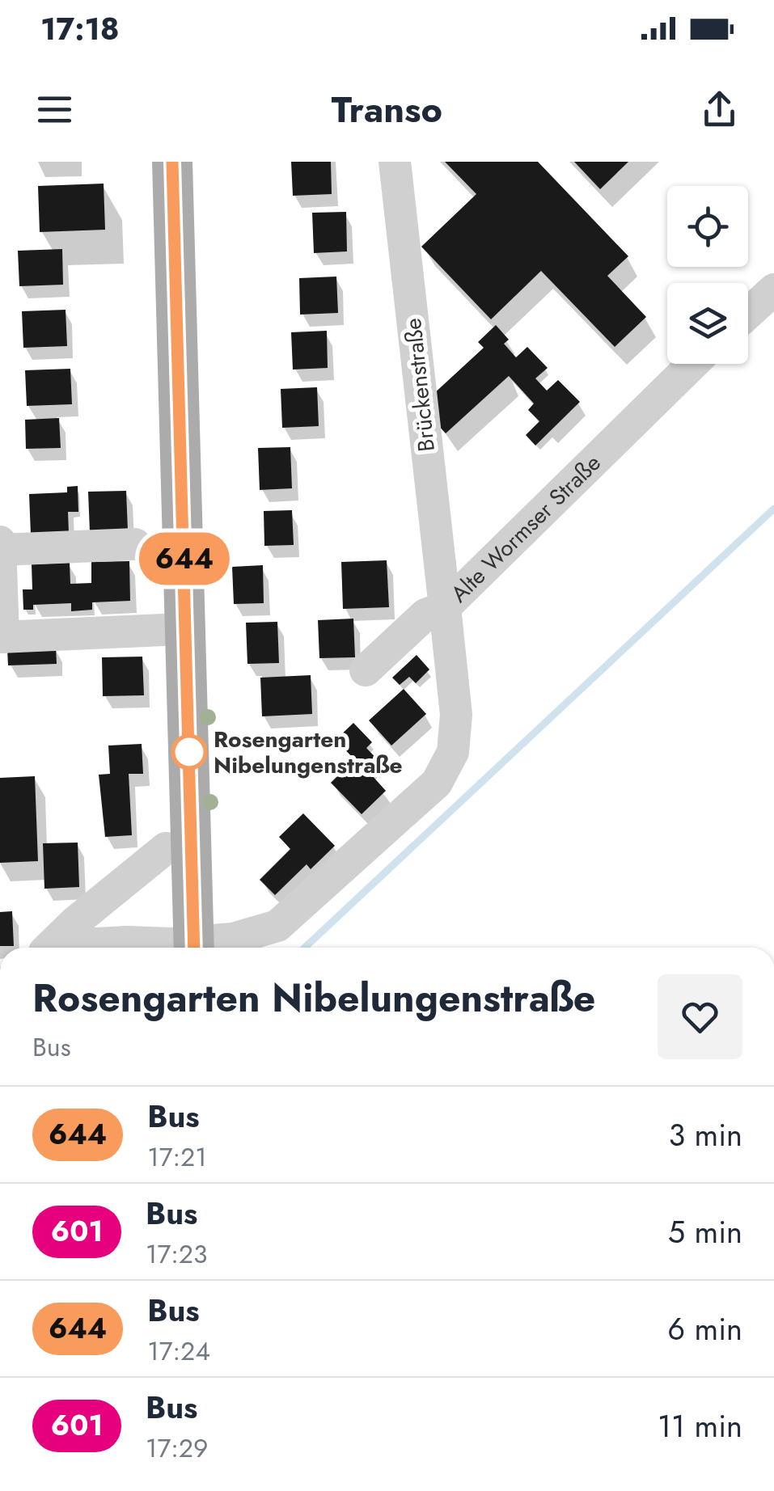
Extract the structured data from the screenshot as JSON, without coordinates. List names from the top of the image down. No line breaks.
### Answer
{"streets":{"street":["Brückenstraße","Alte Wormser Straße"]},"crossings":[["Brückenstraße","Alte Wormser Straße"]],"places":["Rosengarten Nibelungenstraße"],"lines":["bus line 644"],"page":{"status":"17:18","header":"Transo","on_map":"644","heading":["Rosengarten Nibelungenstraße","Bus"],"list":[{"mark":"644","name":"Bus","note":"17:21","value":"3 min"},{"mark":"601","name":"Bus","note":"17:23","value":"5 min"},{"mark":"644","name":"Bus","note":"17:24","value":"6 min"},{"mark":"601","name":"Bus","note":"17:29","value":"11 min"}]}}
